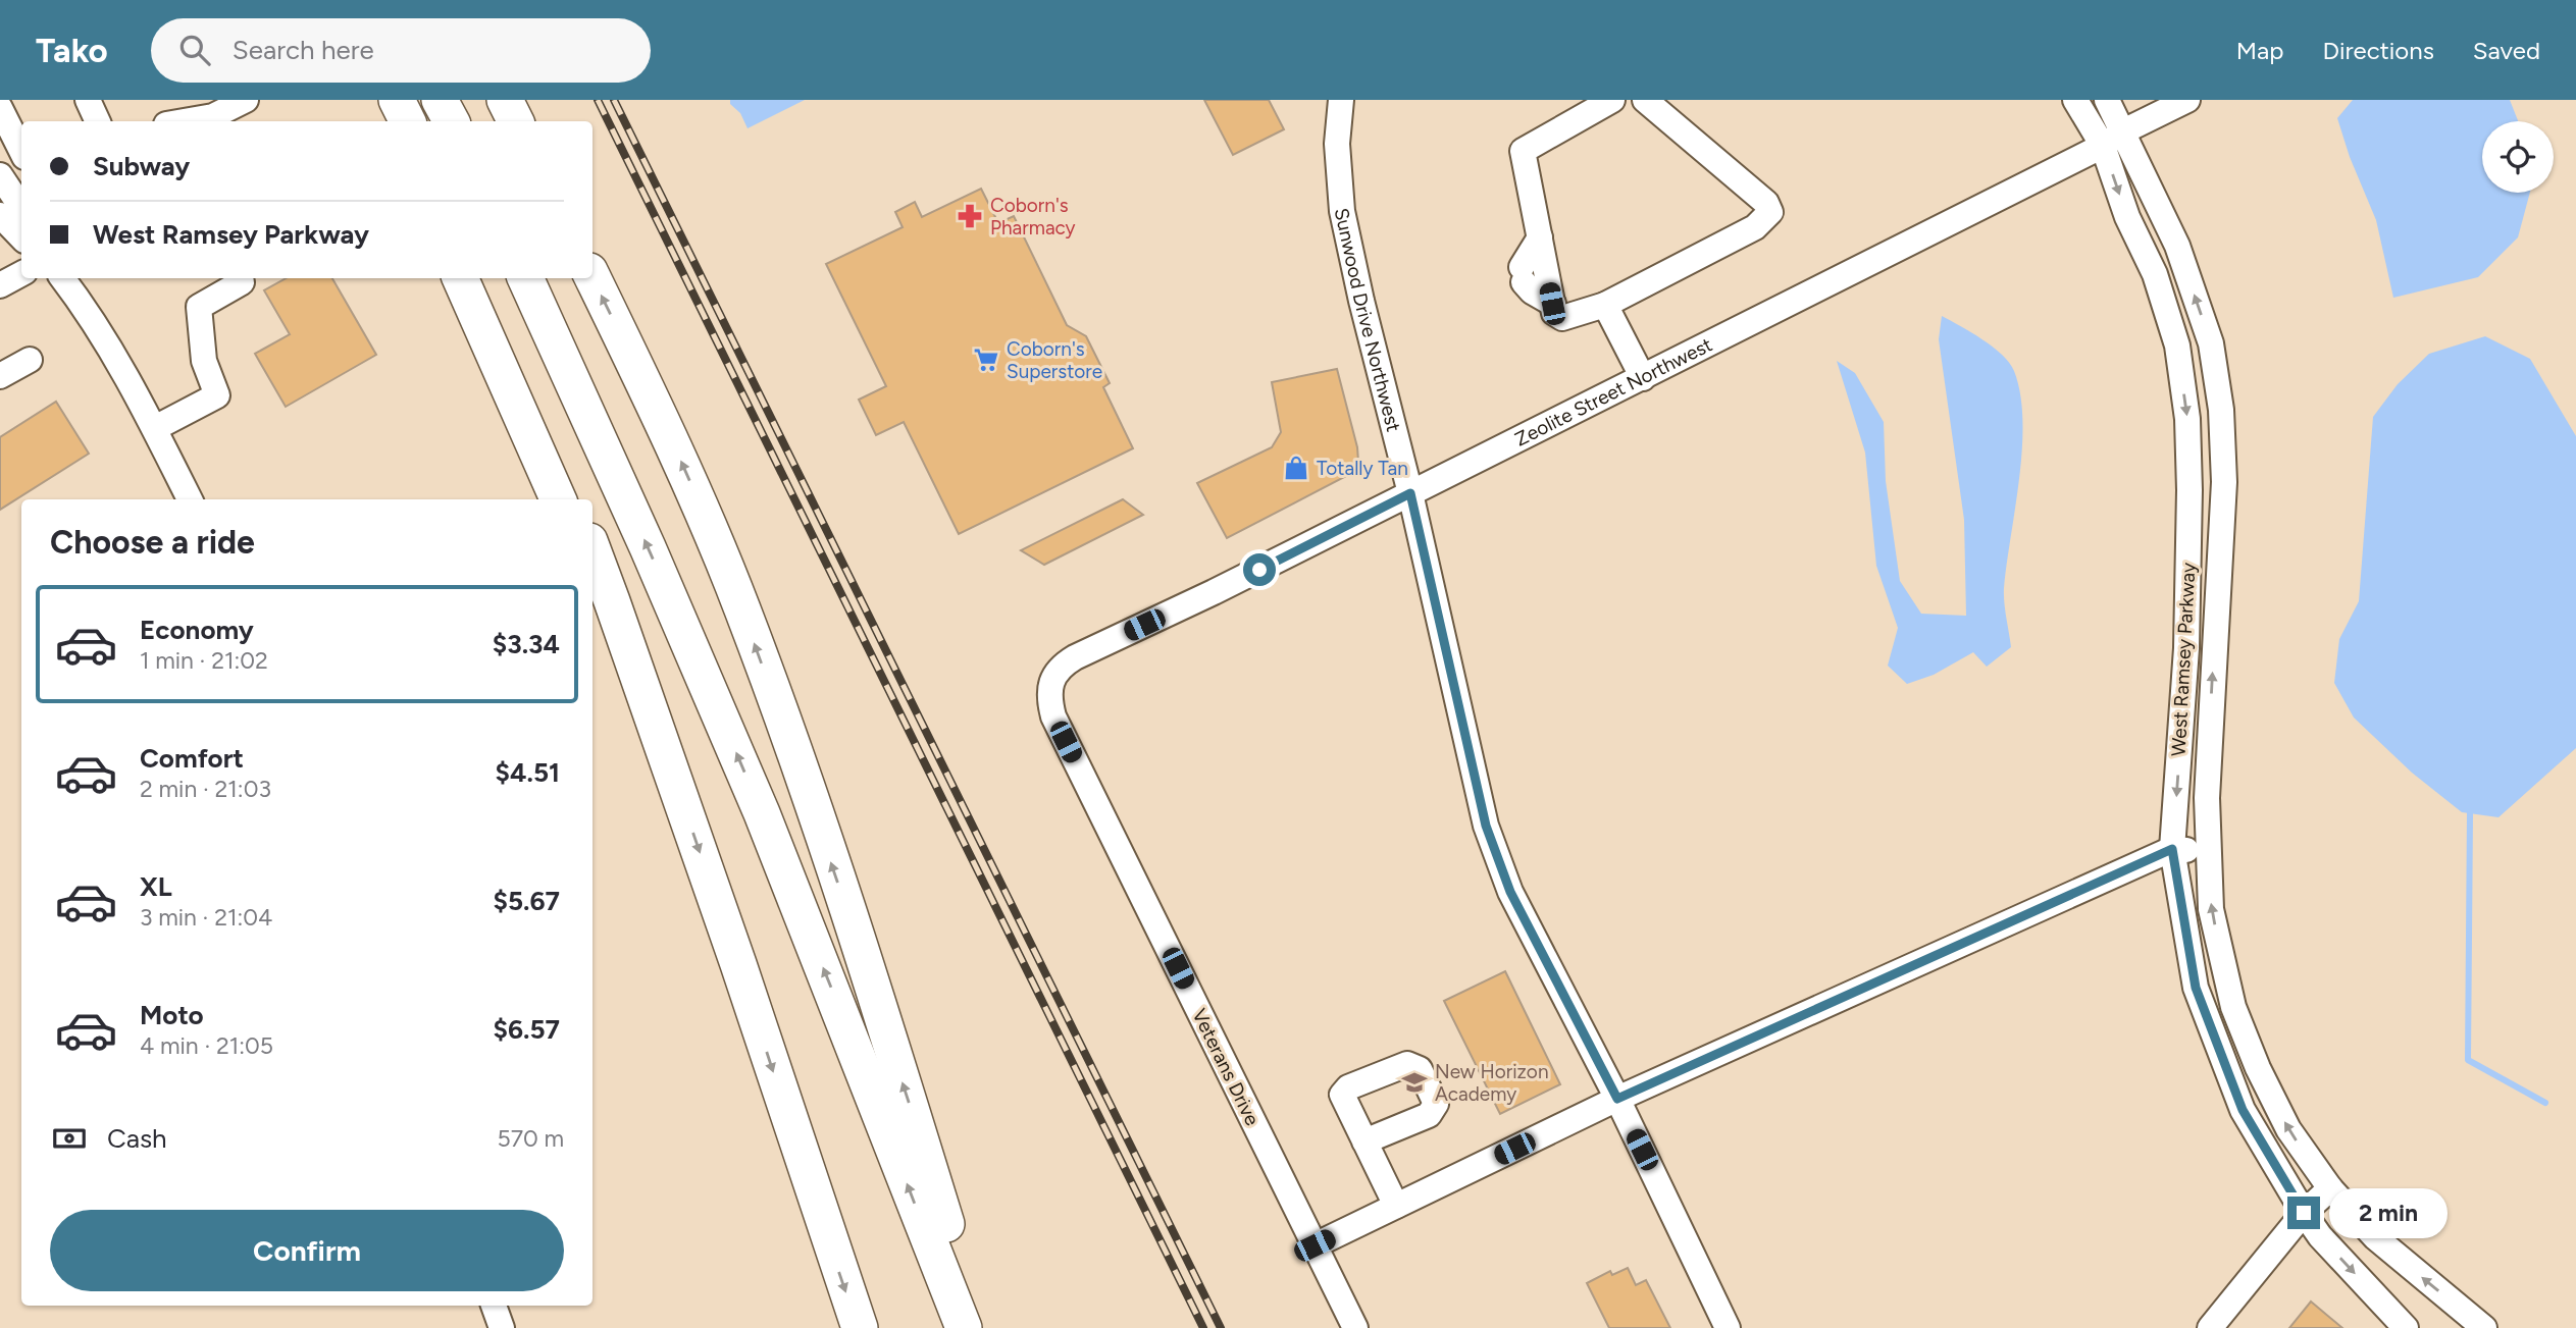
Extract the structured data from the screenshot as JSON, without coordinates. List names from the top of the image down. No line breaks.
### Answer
{"streets":{"street":["Sunwood Drive Northwest","Zeolite Street Northwest","West Ramsey Parkway","Veterans Drive"]},"crossings":[["Sunwood Drive Northwest","Zeolite Street Northwest"],["Zeolite Street Northwest","West Ramsey Parkway"],["Zeolite Street Northwest","Veterans Drive"]],"places":{"pharmacy":["Coborn's Pharmacy"],"supermarket":["Coborn's Superstore"],"shop":["Totally Tan"],"school or university":["New Horizon Academy"]},"page":{"header":"Tako","search":"Search here","nav":["Map","Directions","Saved"],"banner":["Subway","West Ramsey Parkway"],"heading":"Choose a ride","list":[{"name":"Economy","note":"1 min · 21:02","value":"$3.34"},{"name":"Comfort","note":"2 min · 21:03","value":"$4.51"},{"name":"XL","note":"3 min · 21:04","value":"$5.67"},{"name":"Moto","note":"4 min · 21:05","value":"$6.57"}],"pay":["Cash","570 m"],"bubble":"2 min","buttons":"Confirm"}}
